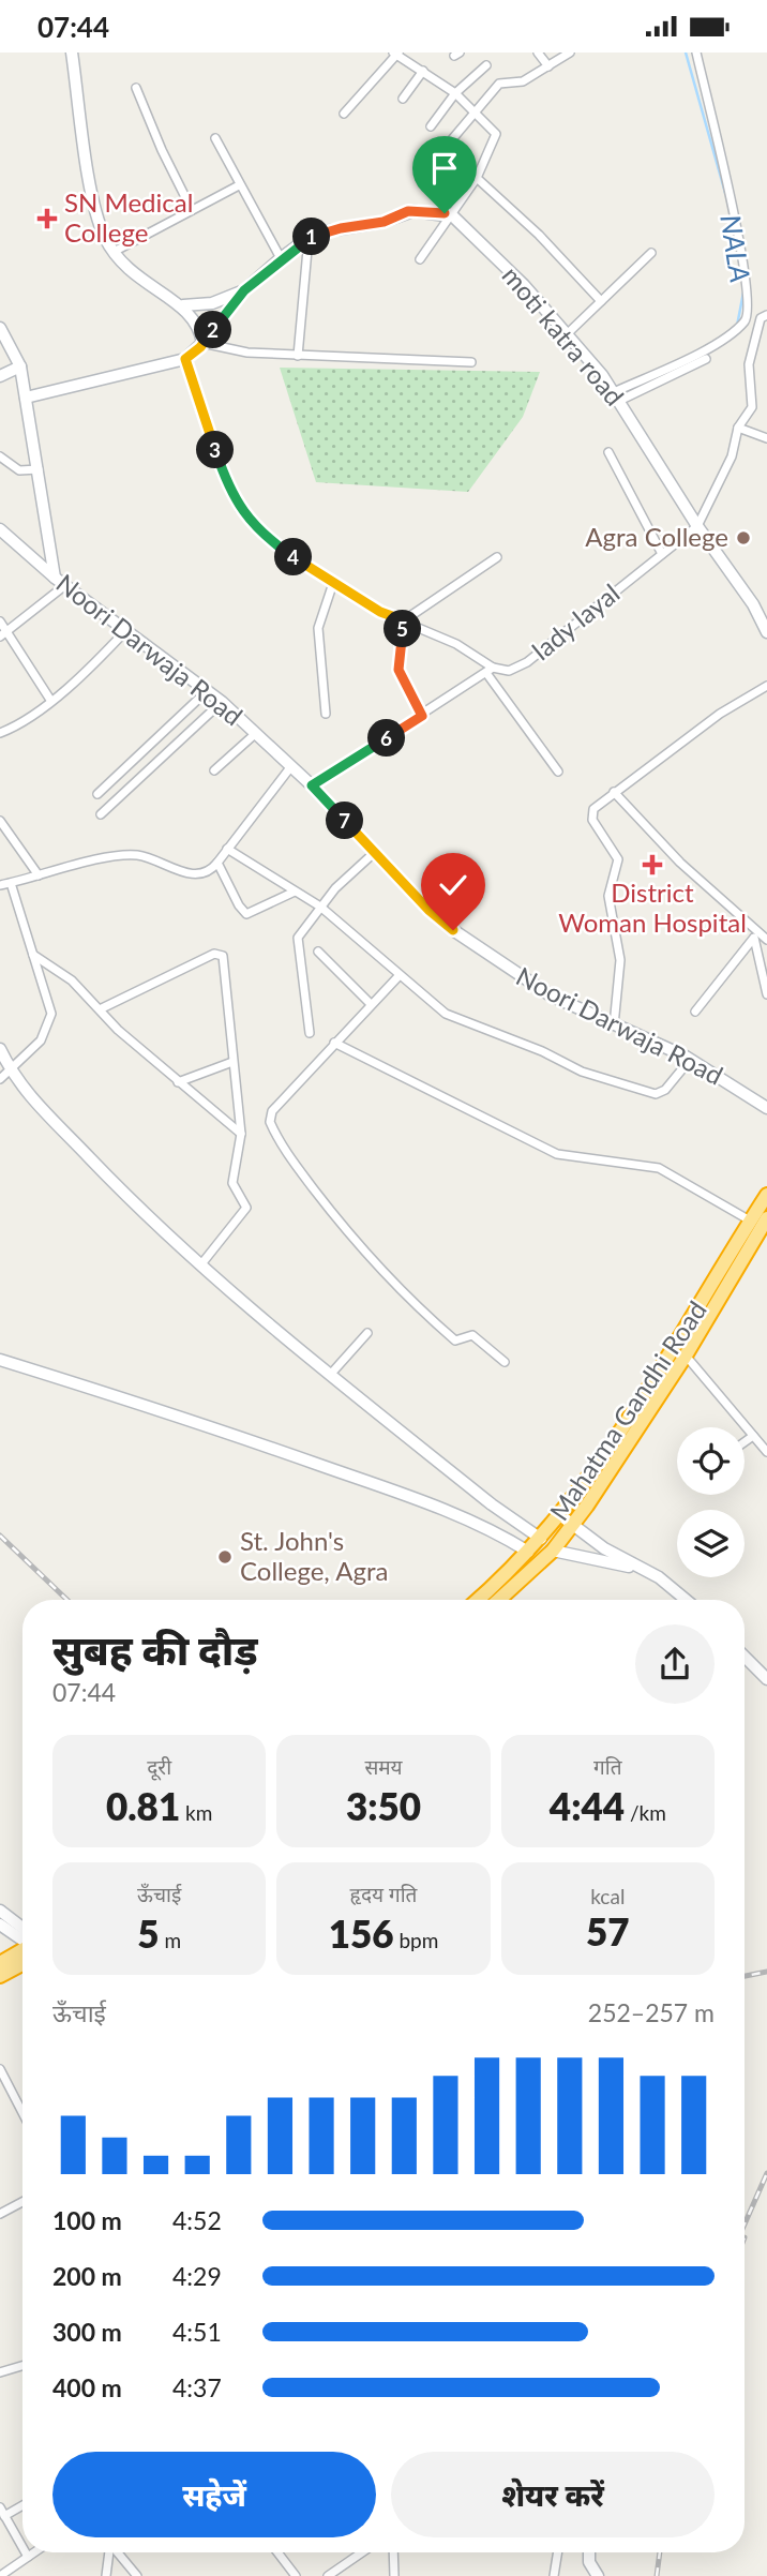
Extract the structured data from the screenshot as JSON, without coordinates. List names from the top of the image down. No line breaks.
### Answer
{"streets":{"highway":["Mahatma Gandhi Road"],"street":["moti katra road","lady layal","Noori Darwaja Road"]},"crossings":[["moti katra road","lady layal"]],"water":["NALA"],"places":{"health":["SN Medical College","District Woman Hospital"],"other":["Agra College","St. John's College, Agra"]},"page":{"status":"07:44","pins":["1","2","3","4","5","6","7"],"heading":["सुबह की दौड़","07:44"],"stats":[["दूरी","0.81 km"],["समय","3:50"],["गति","4:44 /km"],["ऊँचाई","5 m"],["हृदय गति","156 bpm"],["kcal","57"]],"chart":["ऊँचाई","252–257 m"],"list":[{"name":"100 m","note":"4:52"},{"name":"200 m","note":"4:29"},{"name":"300 m","note":"4:51"},{"name":"400 m","note":"4:37"}],"buttons":["सहेजें","शेयर करें"]}}
